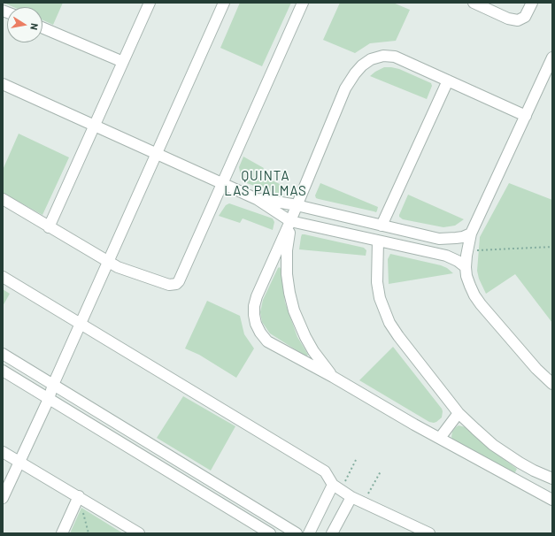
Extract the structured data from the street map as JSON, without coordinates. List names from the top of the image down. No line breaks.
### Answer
{"districts":["QUINTA LAS PALMAS"],"north":"right"}
